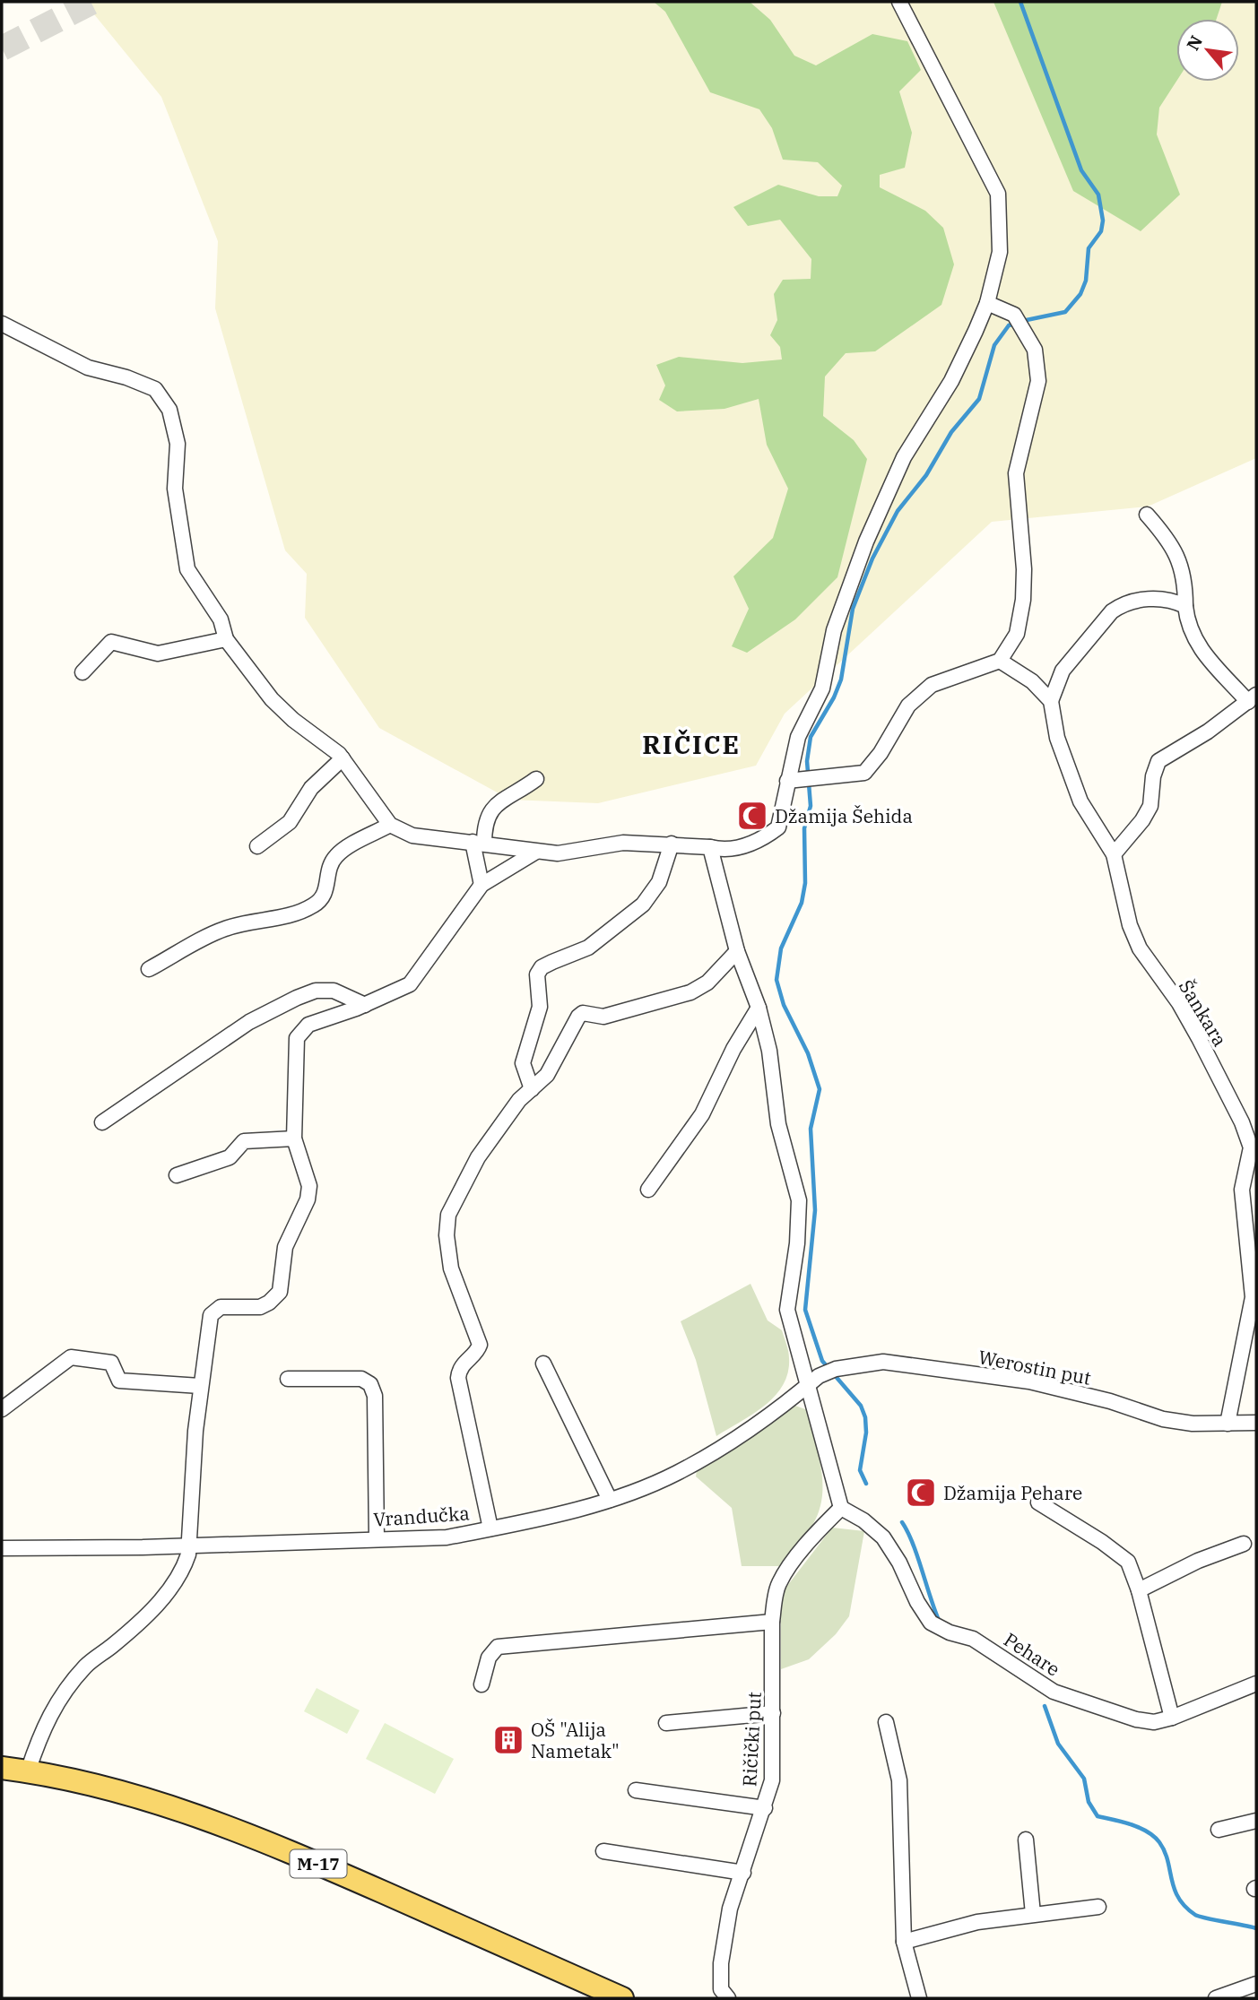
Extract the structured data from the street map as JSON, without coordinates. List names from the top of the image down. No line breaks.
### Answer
{"streets":{"main road":["M-17"],"street":["Šankara","Werostin put","Vrandučka","Pehare","Ričički put"]},"crossings":[["Šankara","Werostin put"],["Werostin put","Vrandučka"],["Pehare","Ričički put"]],"districts":["RIČICE"],"places":{"mosque":["Džamija Šehida","Džamija Pehare"],"building":["OŠ \"Alija Nametak\""]},"north":"top left"}
